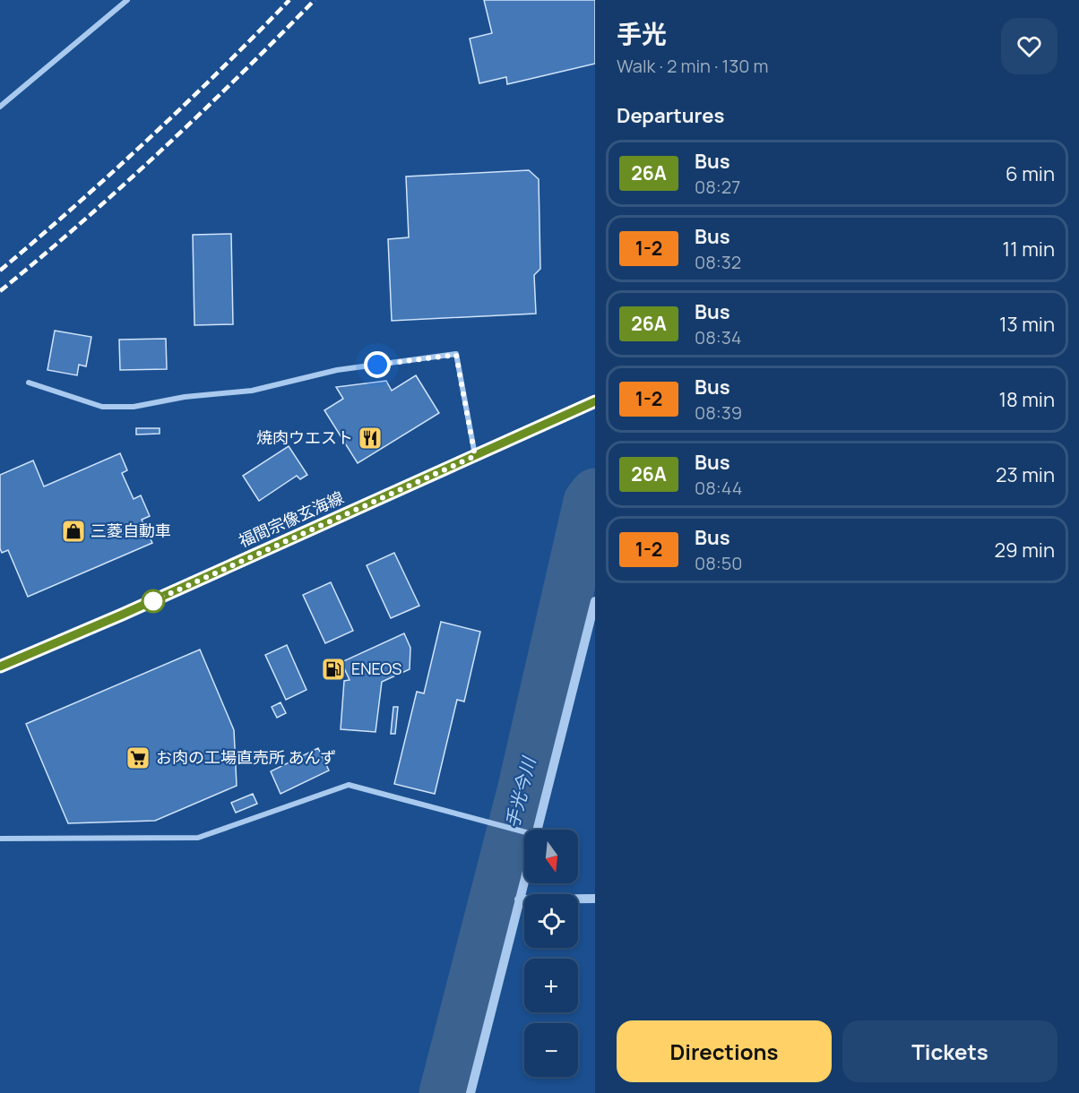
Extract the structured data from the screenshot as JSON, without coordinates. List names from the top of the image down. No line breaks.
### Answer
{"streets":{"main road":["福間宗像玄海線"]},"water":["手光今川"],"places":{"restaurant":["焼肉ウエスト"],"shop":["三菱自動車"],"fuel station":["ENEOS"],"supermarket":["お肉の工場直売所 あんず"]},"lines":["bus line 26A"],"north":"bottom","page":{"heading":[["手光","Walk · 2 min · 130 m"],"Departures"],"list":[{"mark":"26A","name":"Bus","note":"08:27","value":"6 min"},{"mark":"1-2","name":"Bus","note":"08:32","value":"11 min"},{"mark":"26A","name":"Bus","note":"08:34","value":"13 min"},{"mark":"1-2","name":"Bus","note":"08:39","value":"18 min"},{"mark":"26A","name":"Bus","note":"08:44","value":"23 min"},{"mark":"1-2","name":"Bus","note":"08:50","value":"29 min"}],"map_buttons":["+","−"],"buttons":["Directions","Tickets"]}}
